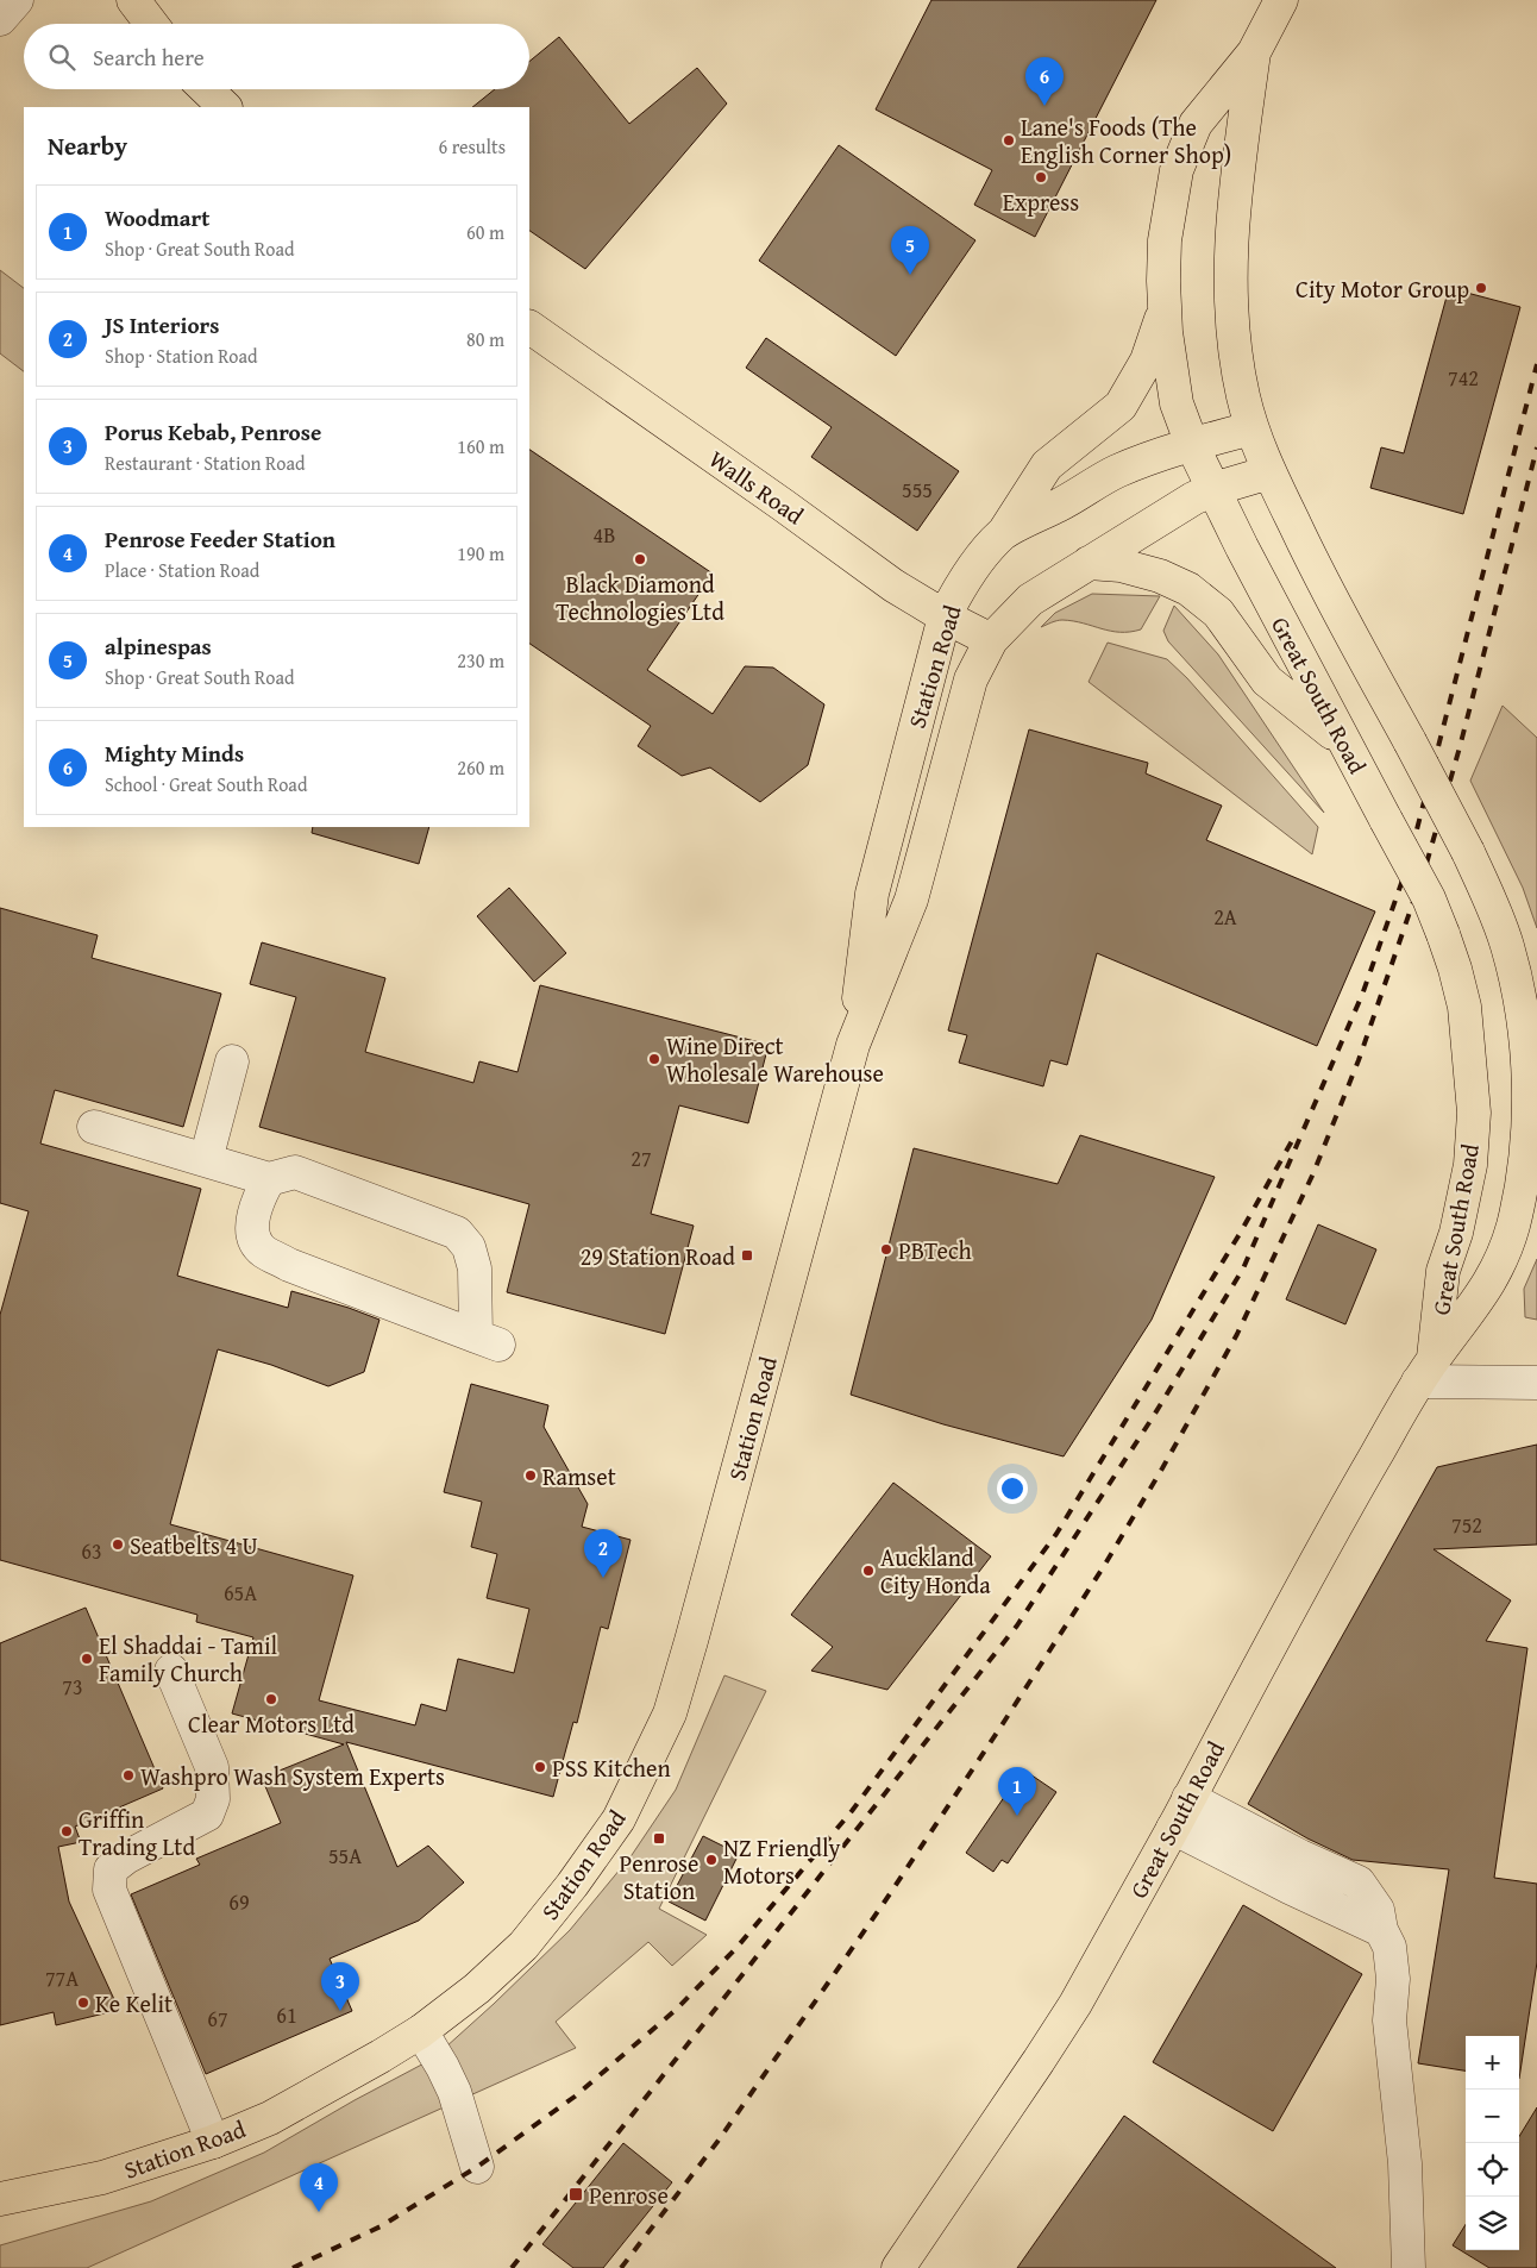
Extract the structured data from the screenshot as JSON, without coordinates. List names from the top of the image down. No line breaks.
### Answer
{"streets":{"main road":["Walls Road","Station Road","Great South Road"]},"crossings":[["Walls Road","Station Road"],["Station Road","Great South Road"]],"places":{"other":["Lane's Foods (The English Corner Shop)","Express","City Motor Group","Black Diamond Technologies Ltd","Wine Direct Wholesale Warehouse","PBTech","Ramset","Seatbelts 4 U","Auckland City Honda","El Shaddai - Tamil Family Church","Clear Motors Ltd","PSS Kitchen","Washpro Wash System Experts","Griffin Trading Ltd","NZ Friendly Motors","Ke Kelit"],"transit":["29 Station Road","Penrose Station","Penrose"]},"house_numbers":["742","555","4B","2A","27","752","63","65A","73","55A","69","77A","61","67"],"page":{"search":"Search here","pins":["6","5","2","1","3","4"],"heading":["Nearby","6 results"],"list":[{"mark":"1","name":"Woodmart","note":"Shop · Great South Road","value":"60 m"},{"mark":"2","name":"JS Interiors","note":"Shop · Station Road","value":"80 m"},{"mark":"3","name":"Porus Kebab, Penrose","note":"Restaurant · Station Road","value":"160 m"},{"mark":"4","name":"Penrose Feeder Station","note":"Place · Station Road","value":"190 m"},{"mark":"5","name":"alpinespas","note":"Shop · Great South Road","value":"230 m"},{"mark":"6","name":"Mighty Minds","note":"School · Great South Road","value":"260 m"}],"map_buttons":["+","−"]}}
